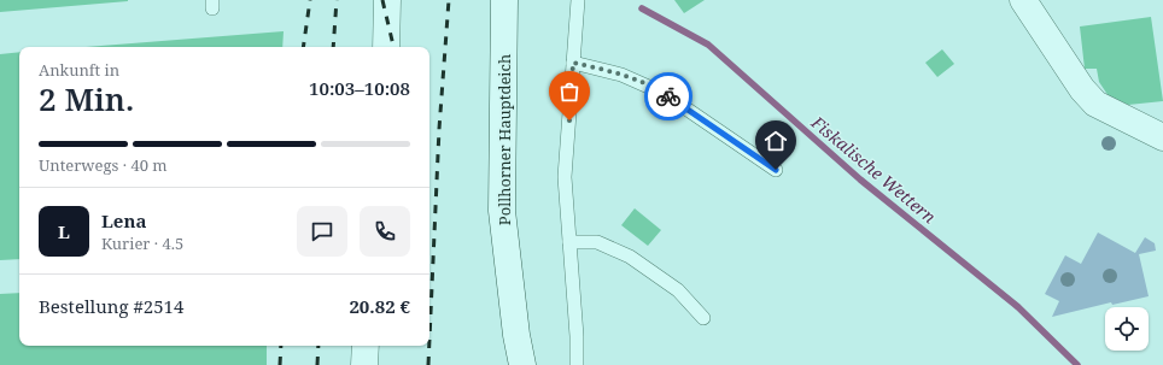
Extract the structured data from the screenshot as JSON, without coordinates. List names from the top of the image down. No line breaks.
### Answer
{"streets":{"main road":["Pollhorner Hauptdeich"]},"water":["Fiskalische Wettern"],"page":{"heading":["2 Min.","Ankunft in","10:03–10:08"],"panel":["Lena","Kurier · 4.5","Bestellung #2514","20.82 €"],"bar":"Unterwegs · 40 m","round":"L"}}
